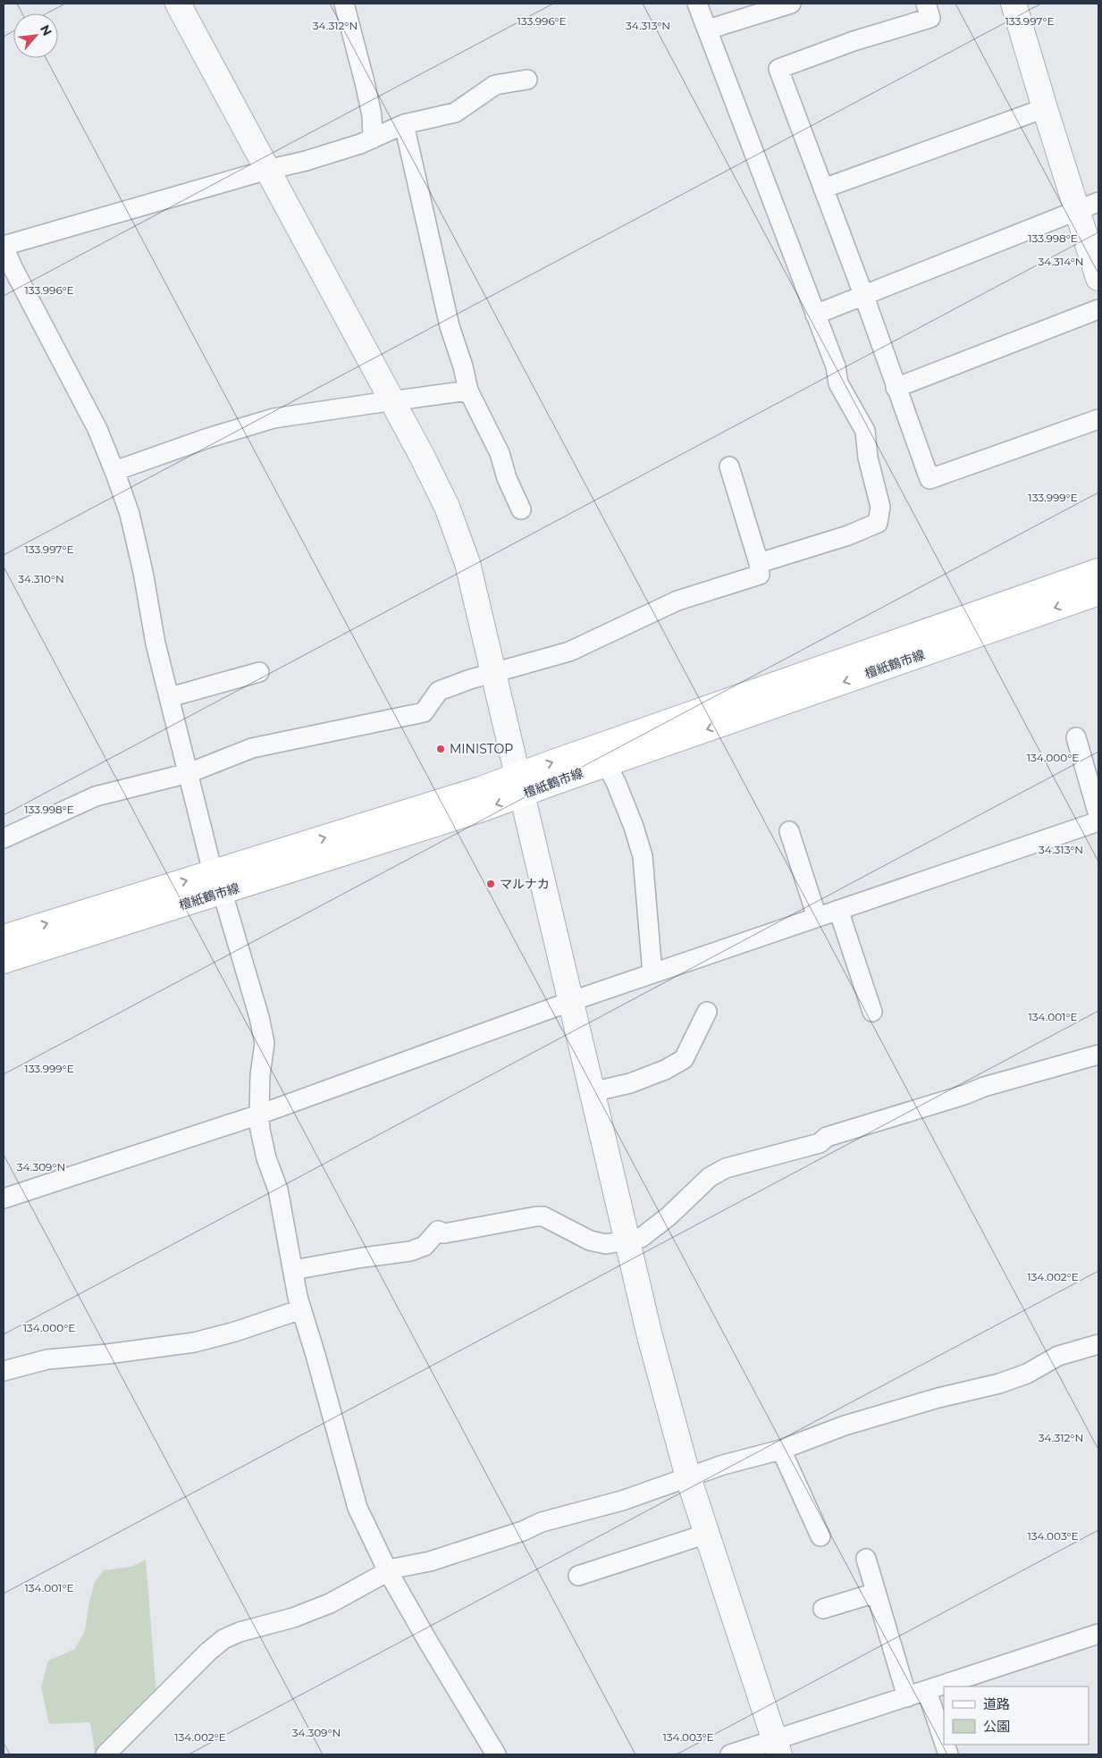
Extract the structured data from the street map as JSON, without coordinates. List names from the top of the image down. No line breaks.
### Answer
{"streets":{"main road":["檀紙鶴市線"]},"places":["MINISTOP","マルナカ"],"legend":["道路","公園"],"north":"top right","coordinates":["133.996°E","133.997°E","34.312°N","34.313°N","133.998°E","34.314°N","133.999°E","34.310°N","134.000°E","134.001°E","34.309°N","134.002°E","134.003°E"]}
